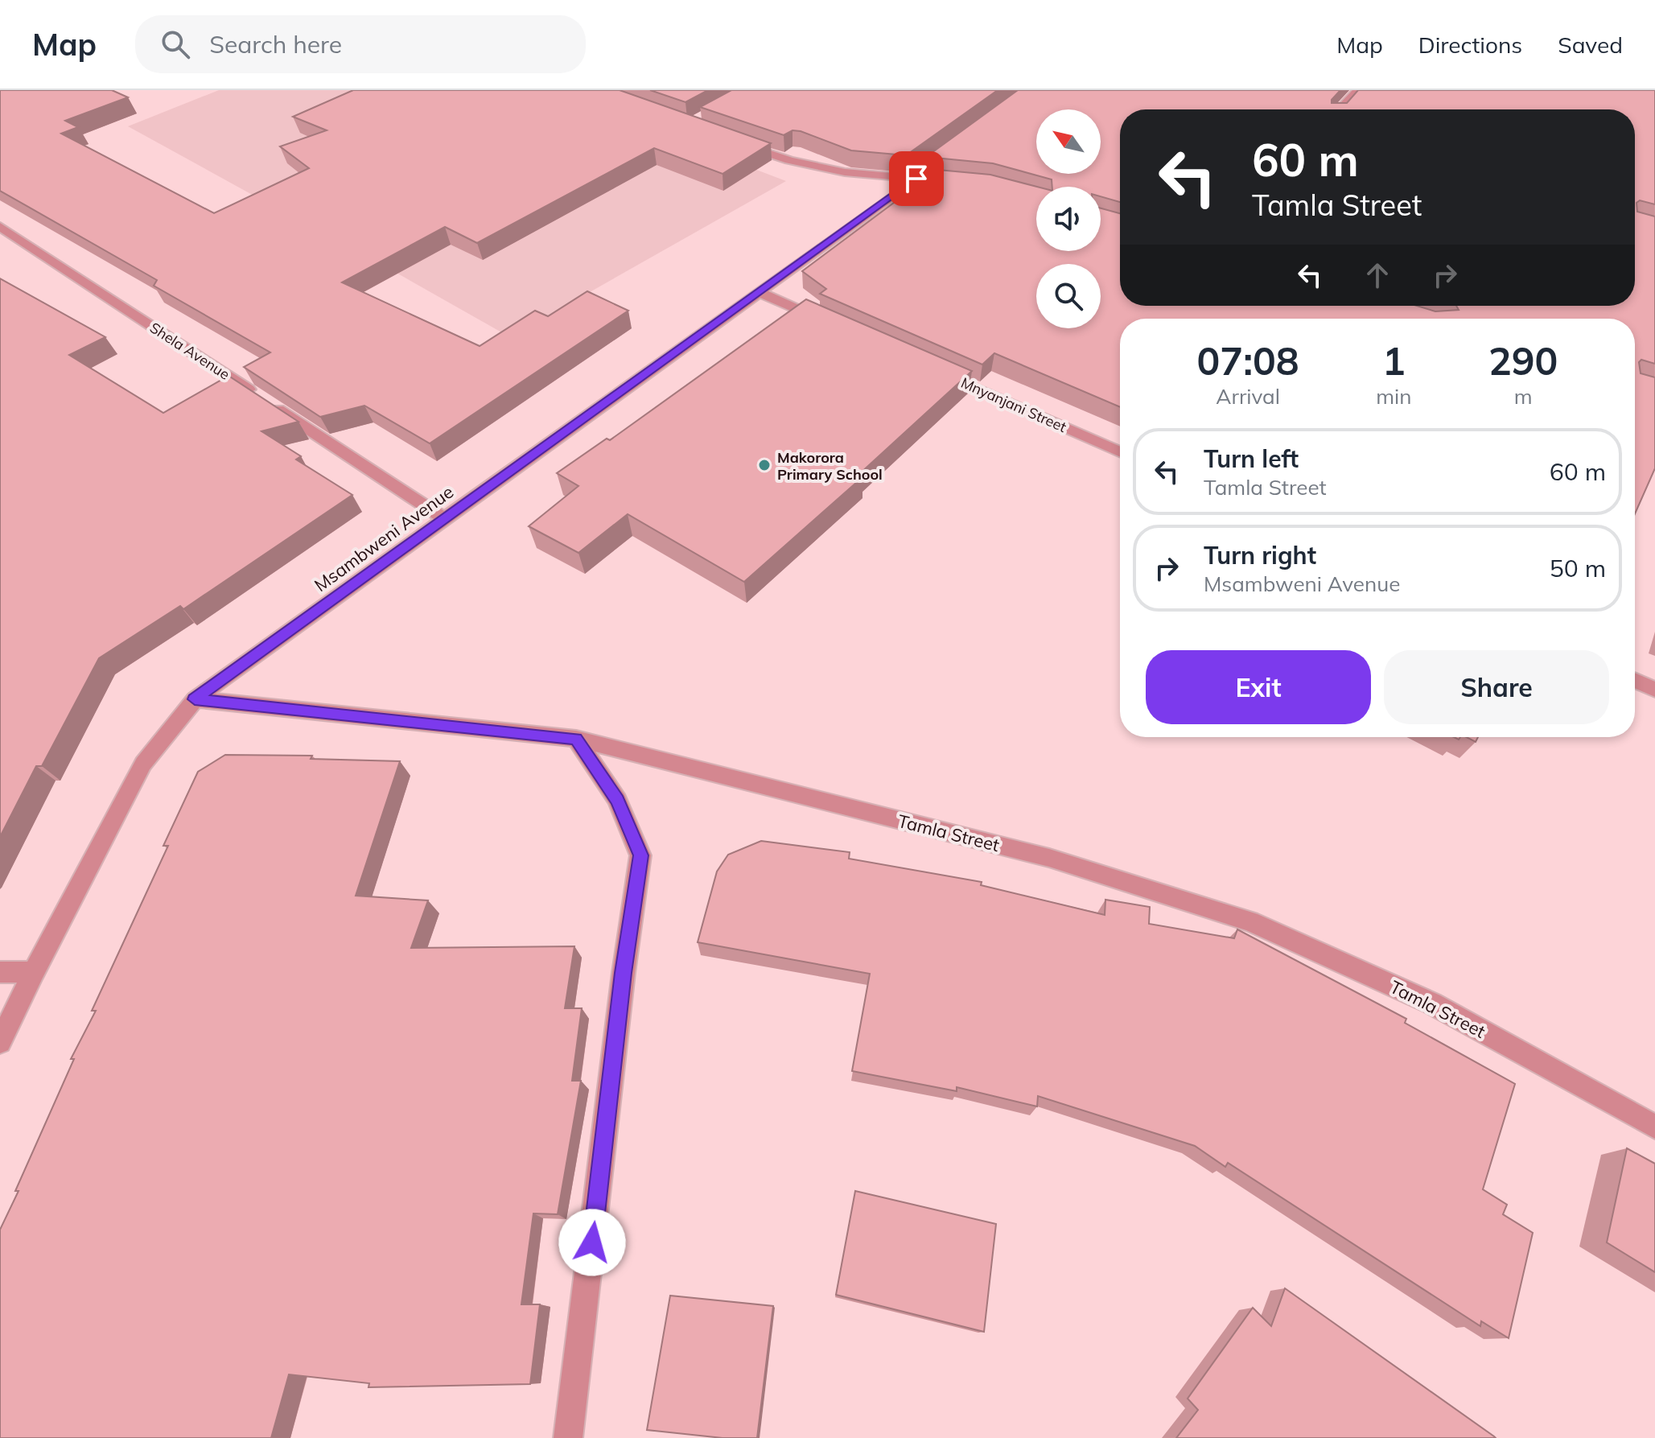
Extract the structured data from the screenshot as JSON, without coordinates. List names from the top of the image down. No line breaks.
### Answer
{"streets":{"street":["Shela Avenue","Mnyanjani Street","Msambweni Avenue","Tamla Street"]},"crossings":[["Shela Avenue","Msambweni Avenue"],["Msambweni Avenue","Tamla Street"]],"places":["Makorora Primary School"],"north":"top left","page":{"header":"Map","search":"Search here","nav":["Map","Directions","Saved"],"turn":["60 m","Tamla Street"],"eta":["07:08","Arrival","1","min","290","m"],"list":[{"name":"Turn left","note":"Tamla Street","value":"60 m"},{"name":"Turn right","note":"Msambweni Avenue","value":"50 m"}],"buttons":["Exit","Share"]}}
